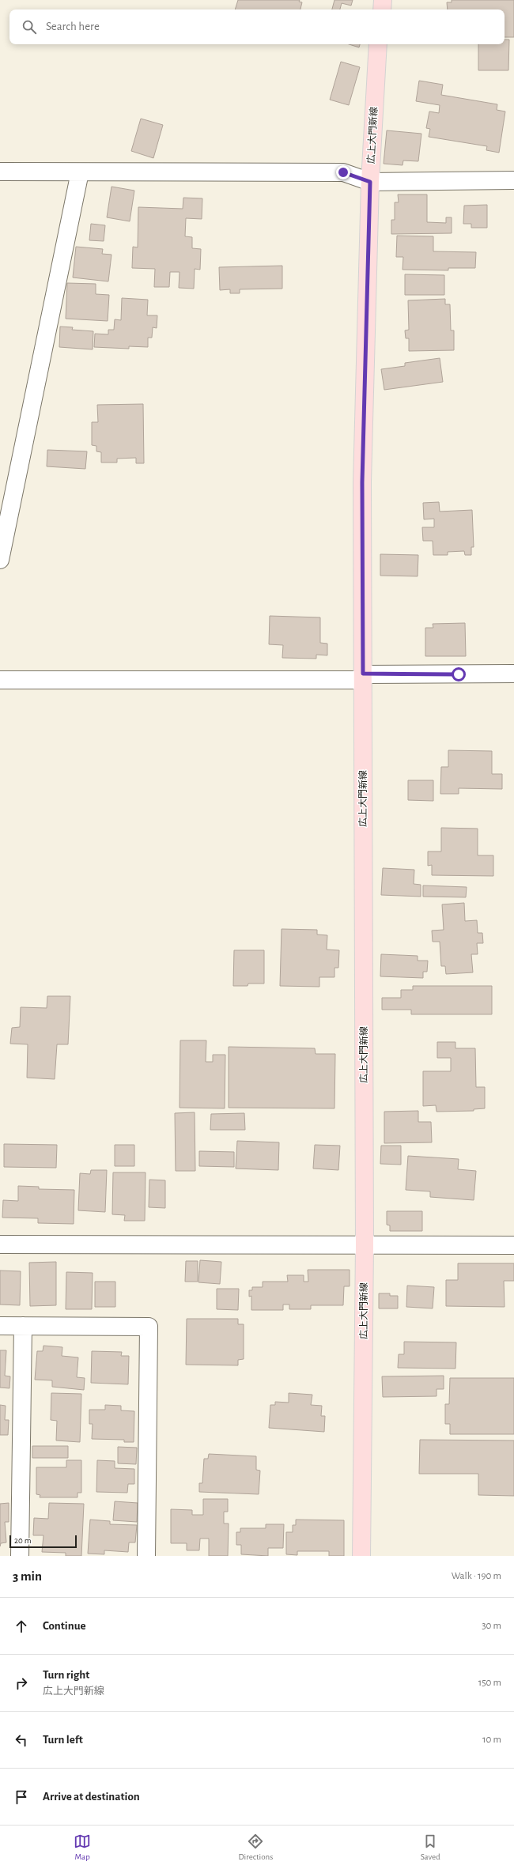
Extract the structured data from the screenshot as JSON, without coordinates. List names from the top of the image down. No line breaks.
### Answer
{"streets":{"main road":["広上大門新線"]},"scale_bar":"20 m","page":{"search":"Search here","scale":"20 m","heading":["3 min","Walk · 190 m"],"list":[["Continue","30 m"],["Turn right","広上大門新線","150 m"],["Turn left","10 m"],"Arrive at destination"],"nav":["Map","Directions","Saved"]}}
